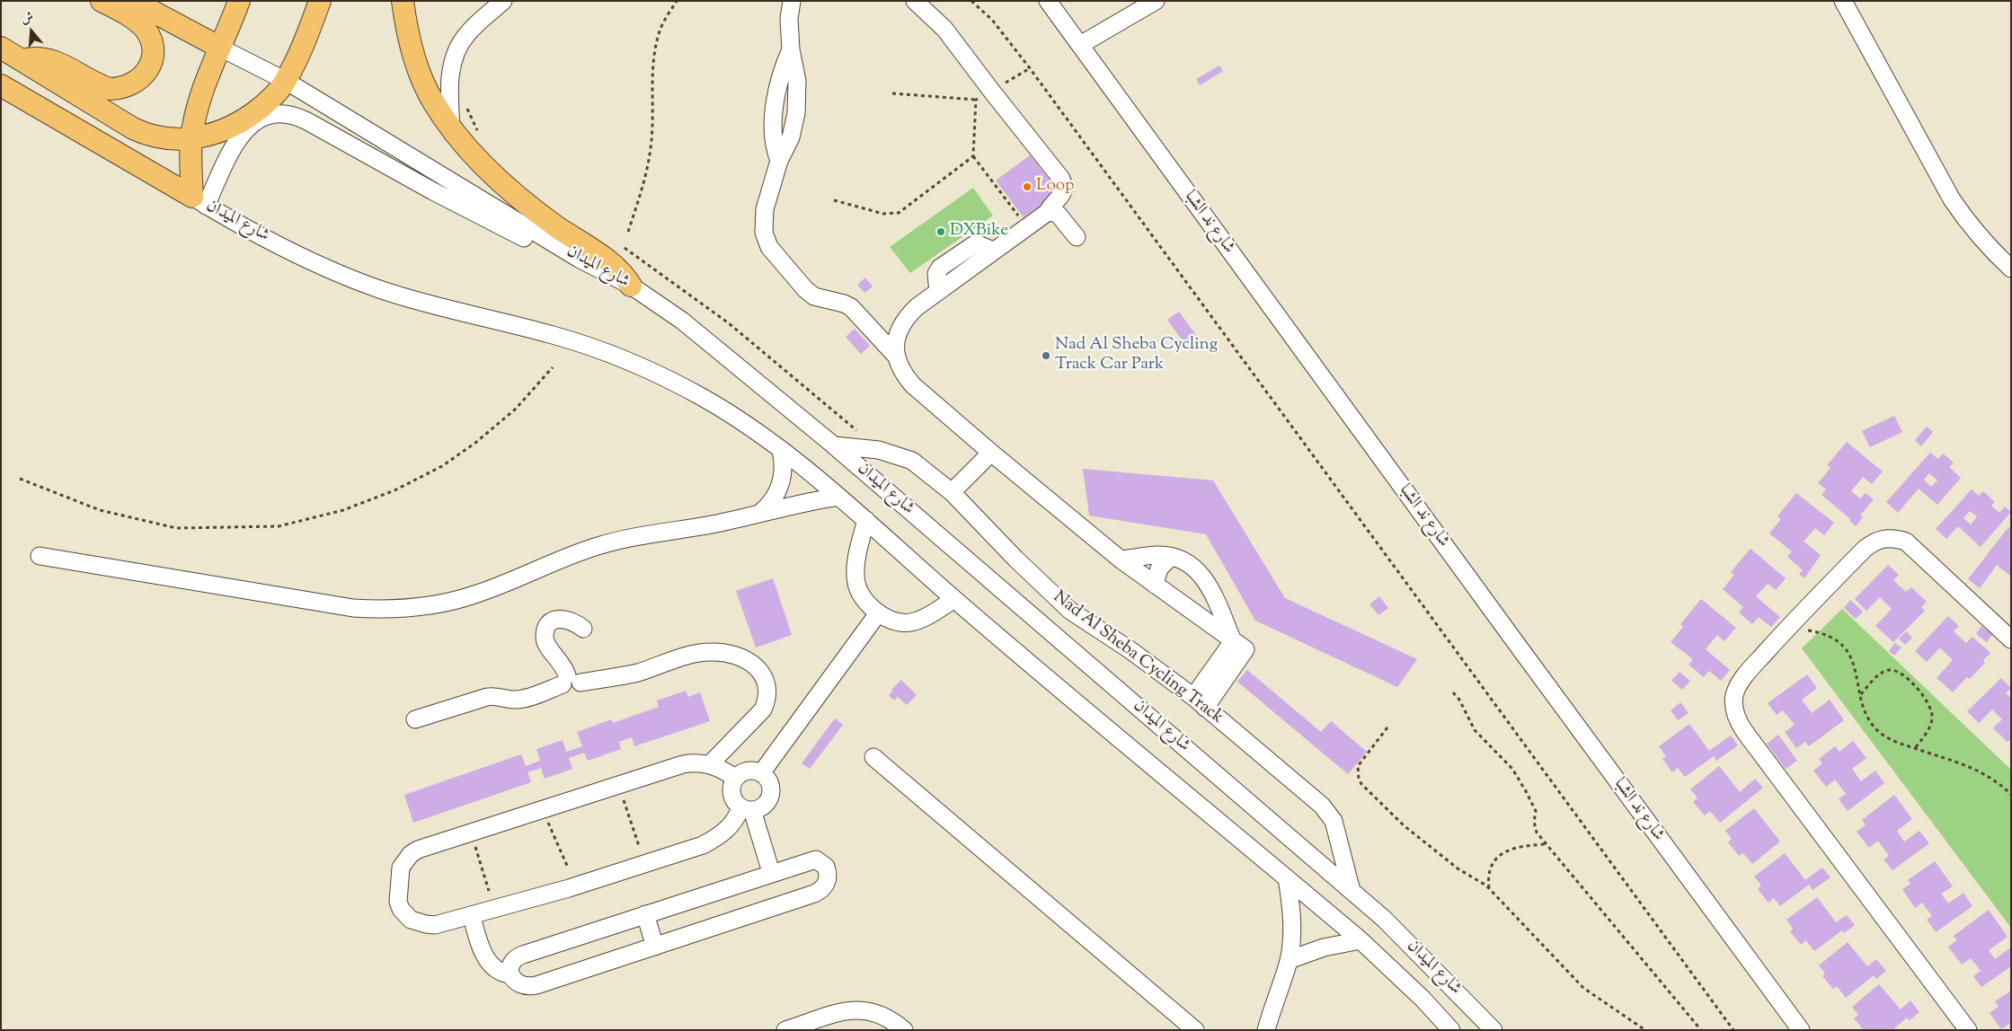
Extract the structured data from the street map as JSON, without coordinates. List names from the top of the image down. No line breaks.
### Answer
{"streets":{"main road":["شارع الميدان"],"street":["شارع ند الشبا","Nad Al Sheba Cycling Track"]},"crossings":[["شارع الميدان","Nad Al Sheba Cycling Track"]],"places":["Loop","DXBike","Nad Al Sheba Cycling Track Car Park"],"north":"top"}
